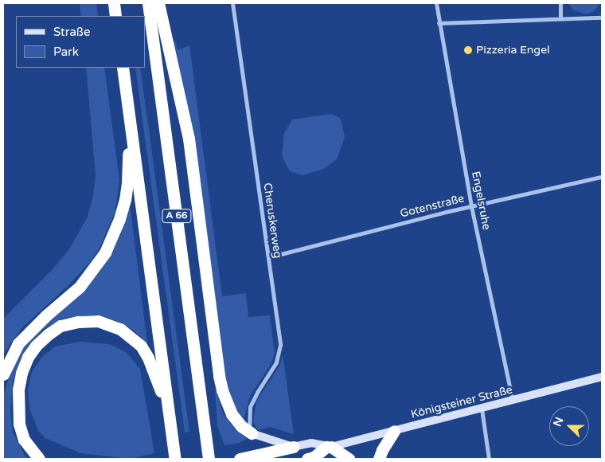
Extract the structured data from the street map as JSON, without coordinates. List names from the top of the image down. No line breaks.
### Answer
{"streets":{"highway":["A 66"],"main road":["Königsteiner Straße"],"street":["Engelsruhe","Gotenstraße","Cheruskerweg"]},"crossings":[["Engelsruhe","Gotenstraße"],["Engelsruhe","Königsteiner Straße"],["Gotenstraße","Cheruskerweg"]],"places":["Pizzeria Engel"],"legend":["Straße","Park"],"north":"left"}
